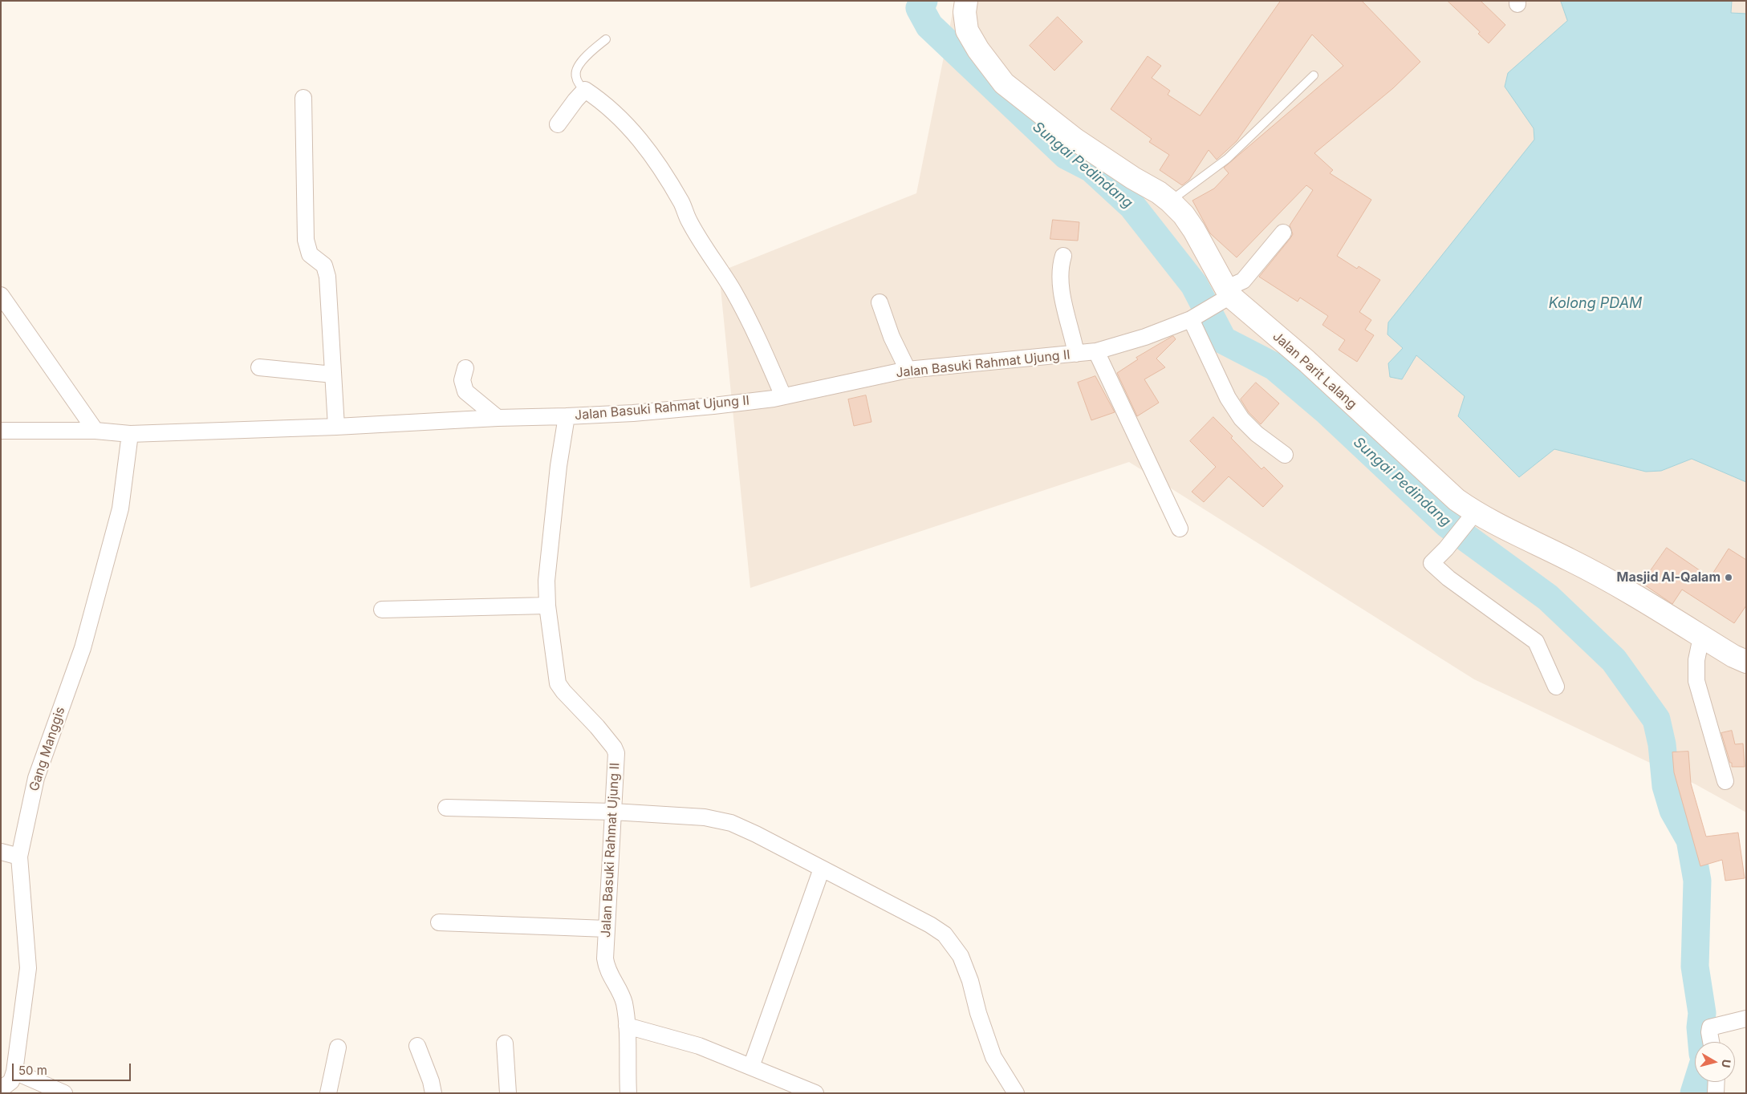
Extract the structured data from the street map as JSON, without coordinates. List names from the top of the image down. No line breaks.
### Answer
{"streets":{"street":["Jalan Basuki Rahmat Ujung II","Jalan Parit Lalang","Gang Manggis"]},"crossings":[["Jalan Basuki Rahmat Ujung II","Jalan Parit Lalang"]],"water":["Sungai Pedindang","Kolong PDAM"],"places":["Masjid Al-Qalam"],"scale_bar":"50 m","north":"right"}
